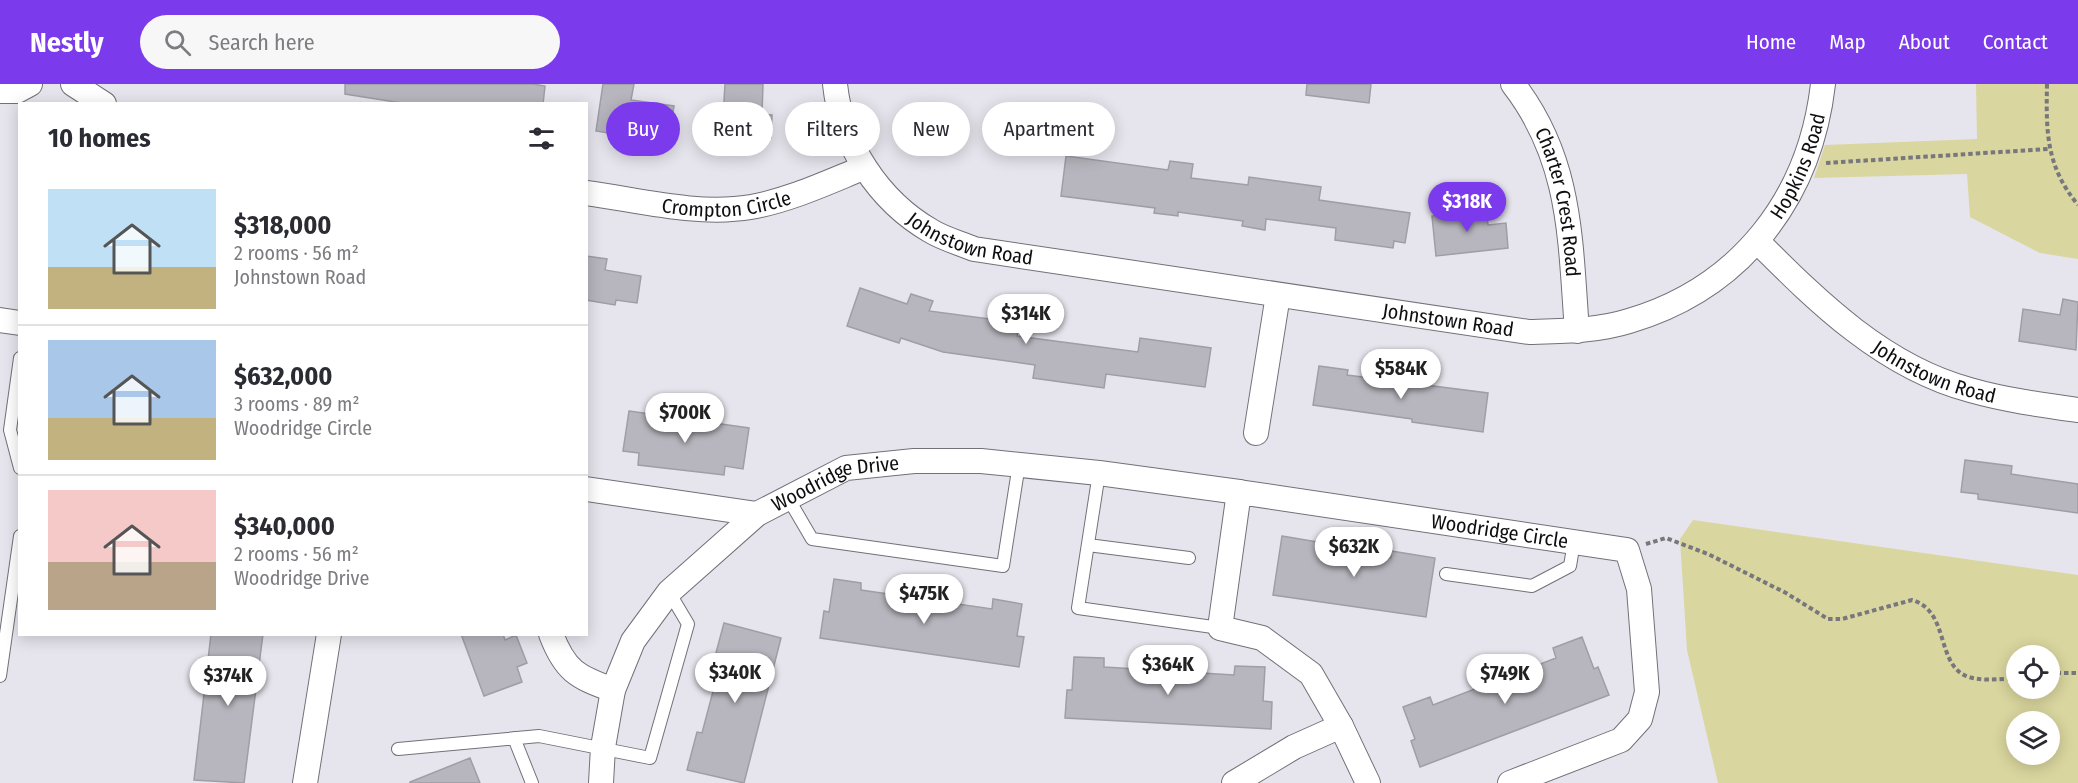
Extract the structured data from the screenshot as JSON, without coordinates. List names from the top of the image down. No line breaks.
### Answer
{"streets":{"street":["Hopkins Road","Crompton Circle","Charter Crest Road","Johnstown Road","Woodridge Drive","Woodridge Circle"]},"crossings":[["Hopkins Road","Johnstown Road"],["Crompton Circle","Johnstown Road"],["Charter Crest Road","Johnstown Road"],["Woodridge Drive","Woodridge Circle"]],"page":{"header":"Nestly","search":"Search here","nav":["Home","Map","About","Contact"],"chip":["Buy","Rent","Filters","New","Apartment"],"heading":"10 homes","list":[{"name":"$318,000","note":"2 rooms · 56 m² · Johnstown Road"},{"name":"$632,000","note":"3 rooms · 89 m² · Woodridge Circle"},{"name":"$340,000","note":"2 rooms · 56 m² · Woodridge Drive"}],"price":["$318K","$314K","$584K","$700K","$632K","$475K","$364K","$340K","$749K","$374K"]}}
